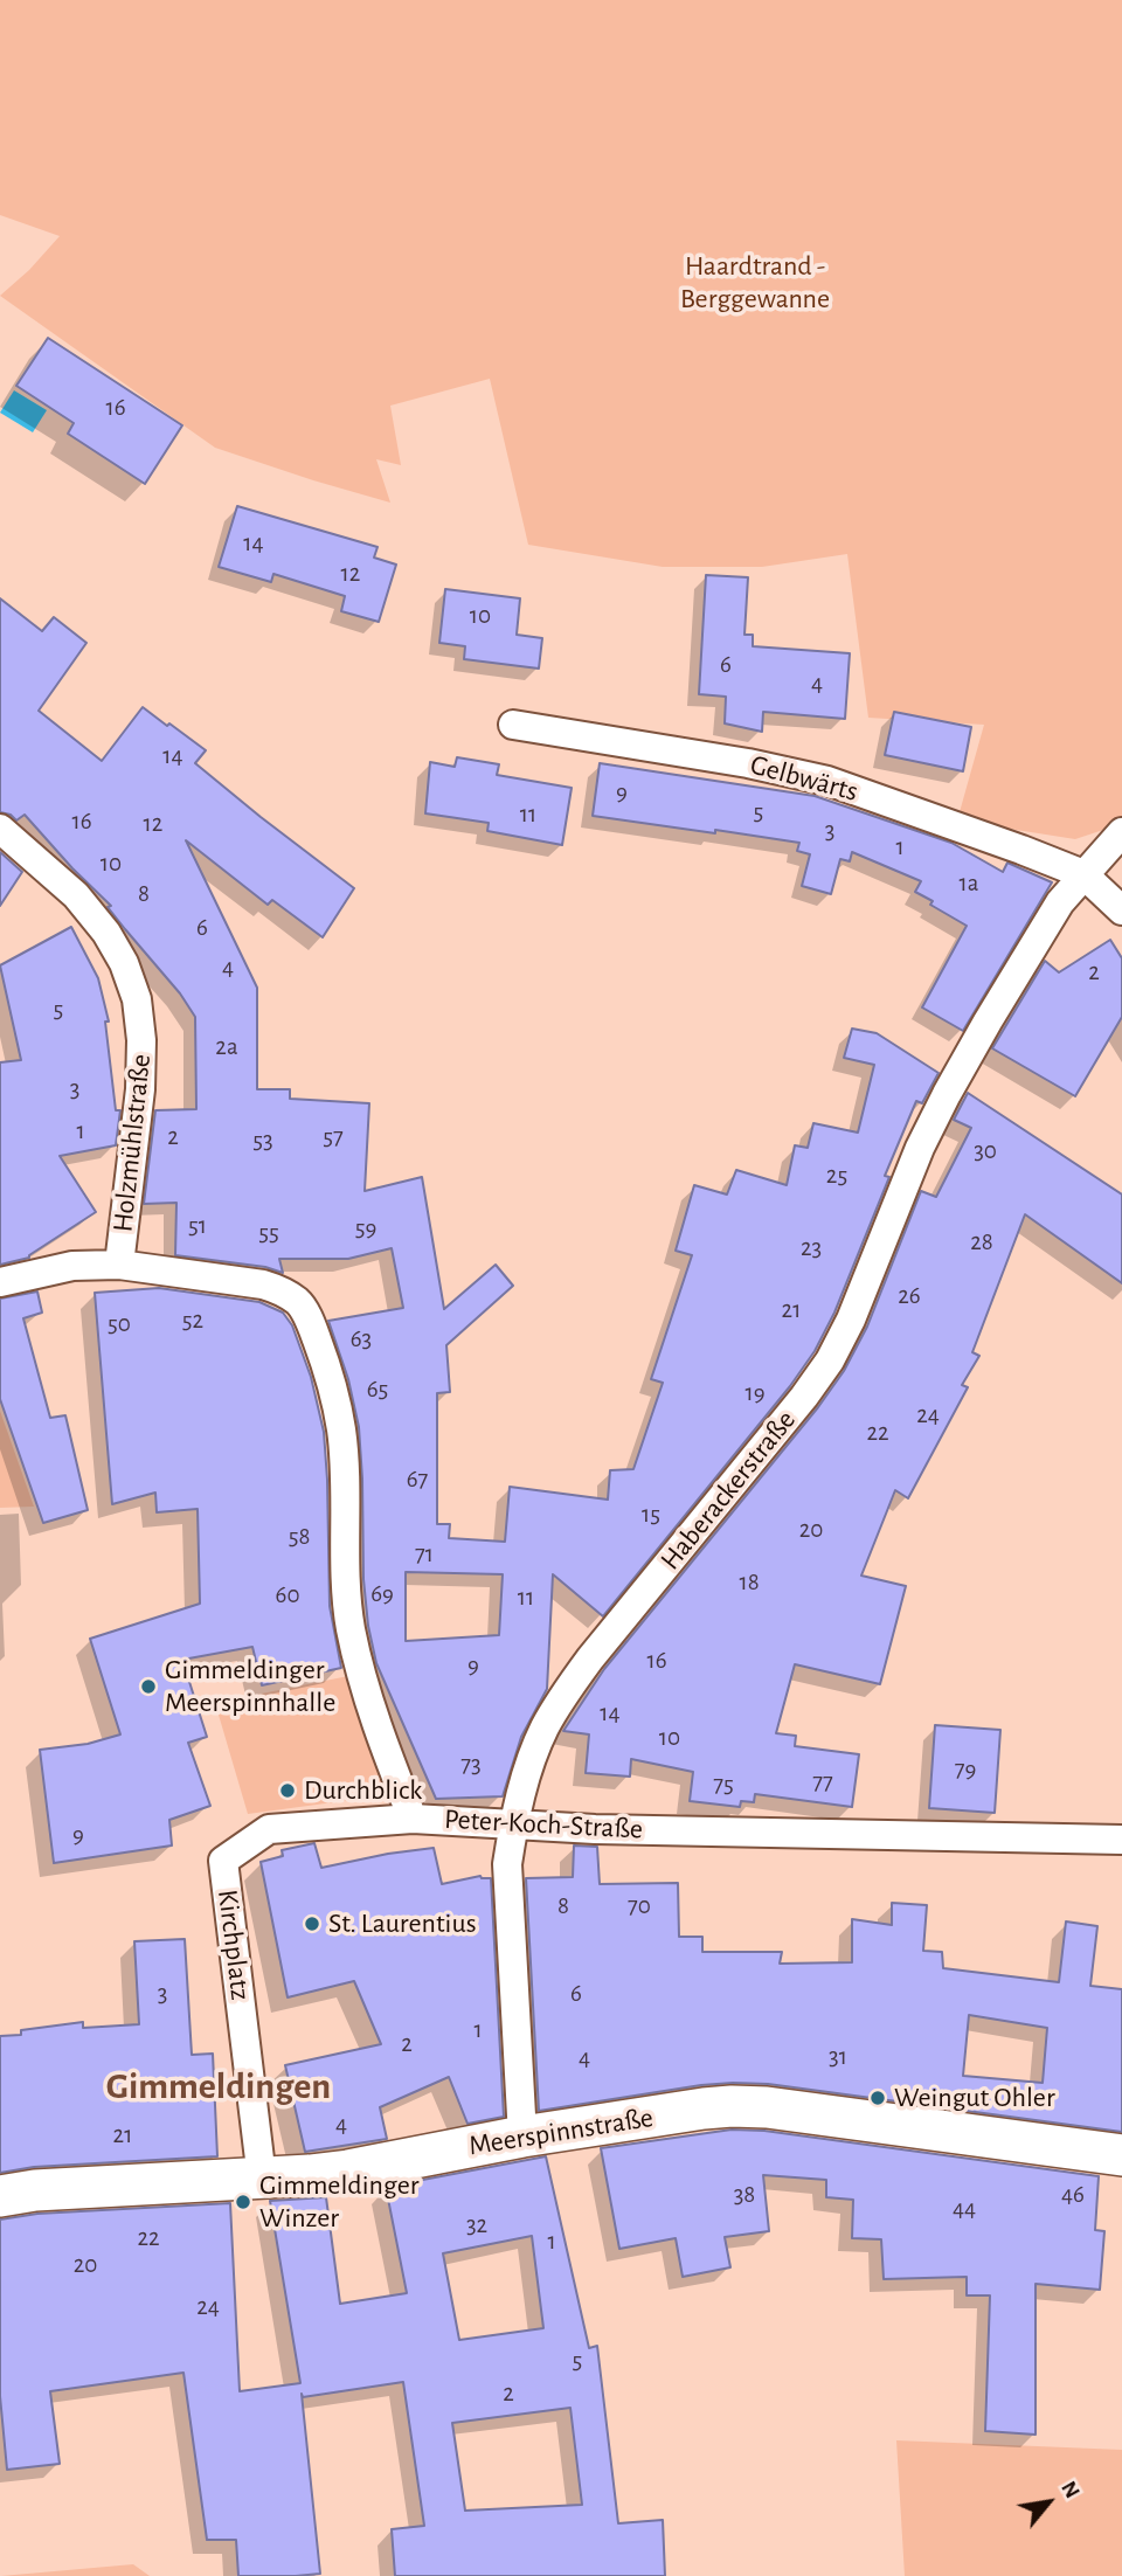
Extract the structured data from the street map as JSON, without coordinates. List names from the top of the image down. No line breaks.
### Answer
{"streets":{"street":["Gelbwärts","Holzmühlstraße","Haberackerstraße","Peter-Koch-Straße","Kirchplatz","Meerspinnstraße"]},"crossings":[["Gelbwärts","Haberackerstraße"],["Holzmühlstraße","Peter-Koch-Straße"],["Haberackerstraße","Peter-Koch-Straße"],["Haberackerstraße","Meerspinnstraße"],["Peter-Koch-Straße","Kirchplatz"],["Kirchplatz","Meerspinnstraße"]],"districts":["Gimmeldingen"],"parks":["Haardtrand - Berggewanne"],"places":["Gimmeldinger Meerspinnhalle","Durchblick","St. Laurentius","Weingut Ohler","Gimmeldinger Winzer"],"house_numbers":["16","14","12","10","6","4","14","9","5","11","16","12","3","1","10","1a","8","6","4","2","5","2a","3","1","2","57","53","30","25","51","59","55","28","23","26","21","52","50","63","65","19","24","22","67","15","20","58","71","18","69","60","11","16","9","14","10","73","79","77","75","9","8","70","3","6","1","2","31","4","4","21","38","46","44","32","22","1","20","24","5","2"],"north":"top right"}
